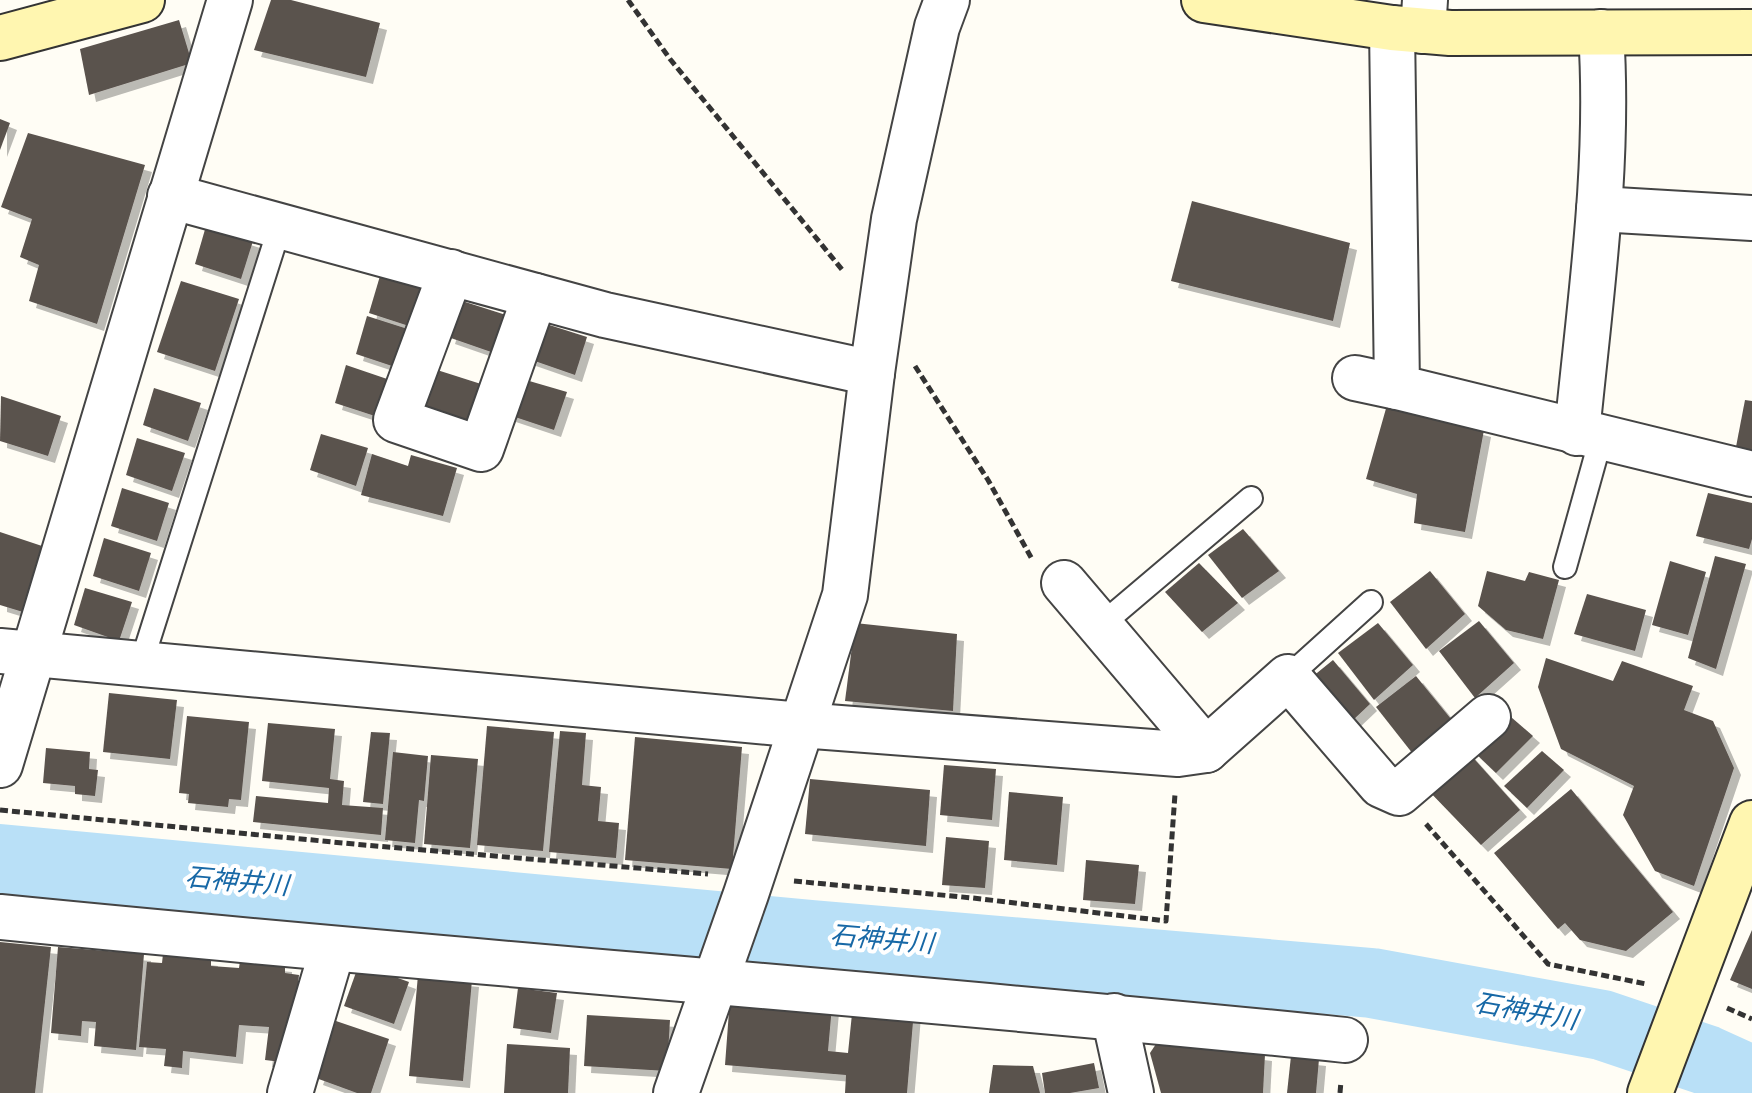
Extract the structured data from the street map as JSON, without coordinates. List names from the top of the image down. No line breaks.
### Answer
{"water":["石神井川"]}
